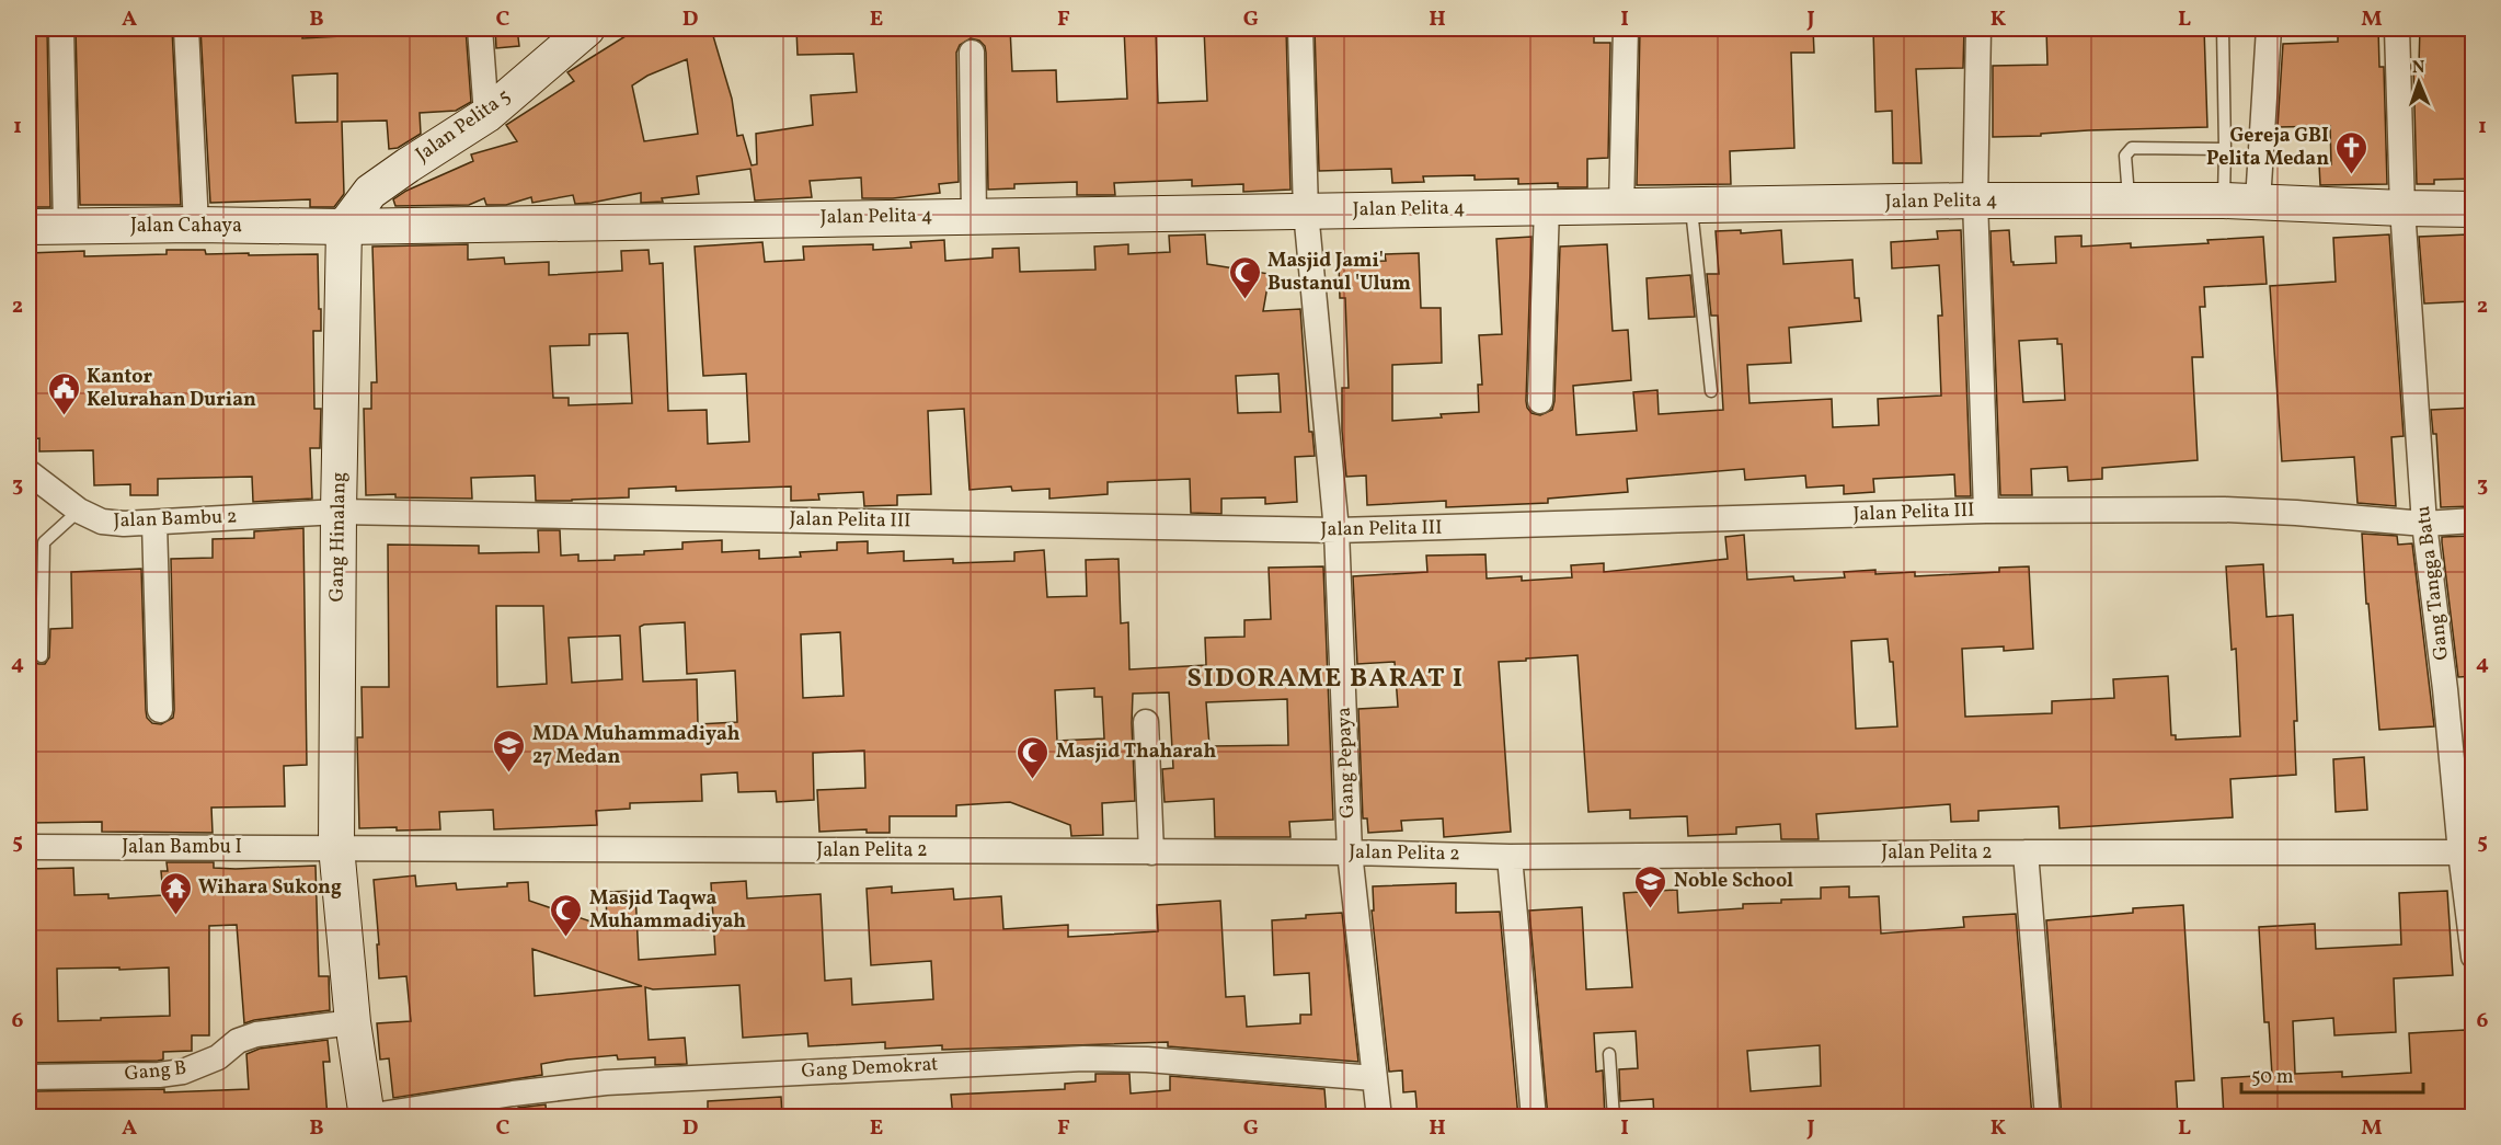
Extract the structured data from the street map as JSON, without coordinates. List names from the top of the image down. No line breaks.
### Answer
{"streets":{"street":["Jalan Pelita 5","Jalan Pelita 4","Jalan Cahaya","Jalan Pelita III","Jalan Bambu 2","Gang Hinalang","Gang Tangga Batu","Gang Pepaya","Jalan Bambu I","Jalan Pelita 2","Gang Demokrat","Gang B"]},"crossings":[["Jalan Pelita 5","Jalan Pelita 4"],["Jalan Pelita 5","Jalan Cahaya"],["Jalan Pelita 5","Gang Hinalang"],["Jalan Pelita 4","Jalan Cahaya"],["Jalan Pelita 4","Gang Hinalang"],["Jalan Pelita 4","Gang Tangga Batu"],["Jalan Pelita 4","Gang Pepaya"],["Jalan Cahaya","Gang Hinalang"],["Jalan Pelita III","Jalan Bambu 2"],["Jalan Pelita III","Gang Hinalang"],["Jalan Pelita III","Gang Tangga Batu"],["Jalan Pelita III","Gang Pepaya"],["Jalan Bambu 2","Gang Hinalang"],["Gang Hinalang","Jalan Bambu I"],["Gang Hinalang","Jalan Pelita 2"],["Gang Hinalang","Gang Demokrat"],["Gang Hinalang","Gang B"],["Gang Tangga Batu","Jalan Pelita 2"],["Gang Pepaya","Jalan Pelita 2"],["Gang Pepaya","Gang Demokrat"],["Jalan Bambu I","Jalan Pelita 2"]],"districts":["SIDORAME BARAT I"],"places":{"church":["Gereja GBI Pelita Medan"],"mosque":["Masjid Jami' Bustanul 'Ulum","Masjid Thaharah","Masjid Taqwa Muhammadiyah"],"public building":["Kantor Kelurahan Durian"],"school or university":["MDA Muhammadiyah 27 Medan","Noble School"],"temple":["Wihara Sukong"]},"scale_bar":"50 m","north":"top","grid":{"columns":["A","B","C","D","E","F","G","H","I","J","K","L","M"],"rows":["1","2","3","4","5","6"]}}
